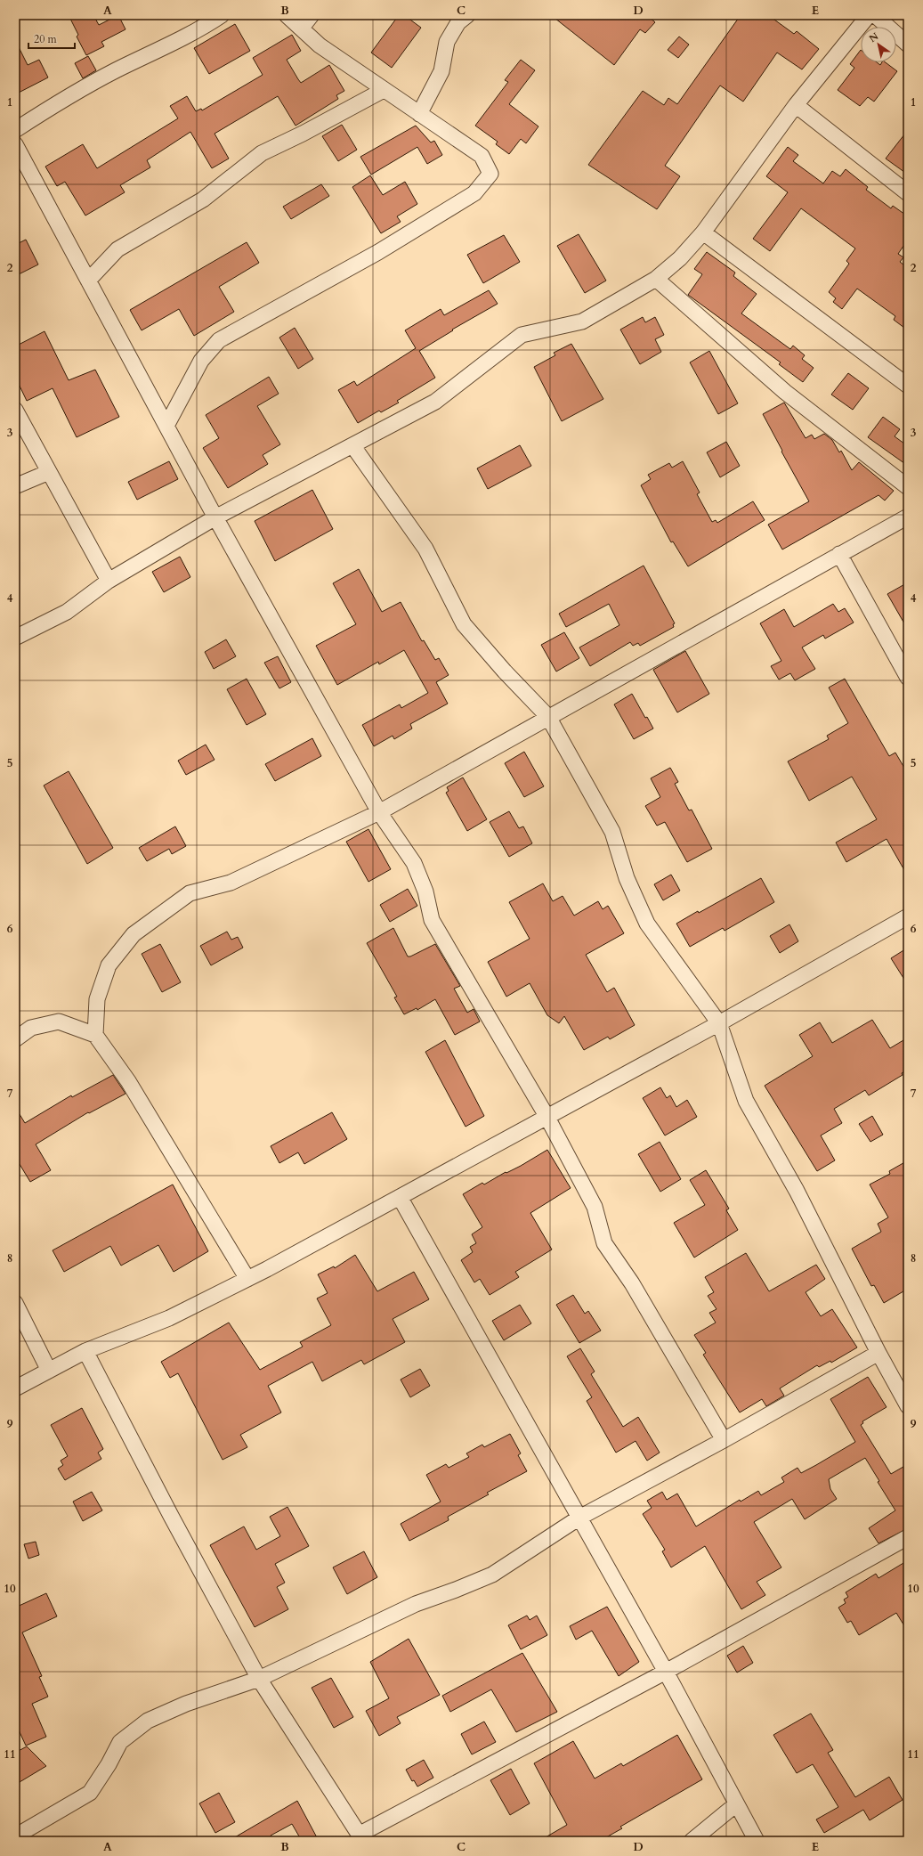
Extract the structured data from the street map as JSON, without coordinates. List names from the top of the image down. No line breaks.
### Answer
{"scale_bar":"20 m","north":"top left","grid":{"columns":["A","B","C","D","E"],"rows":["1","2","3","4","5","6","7","8","9","10","11"]}}
